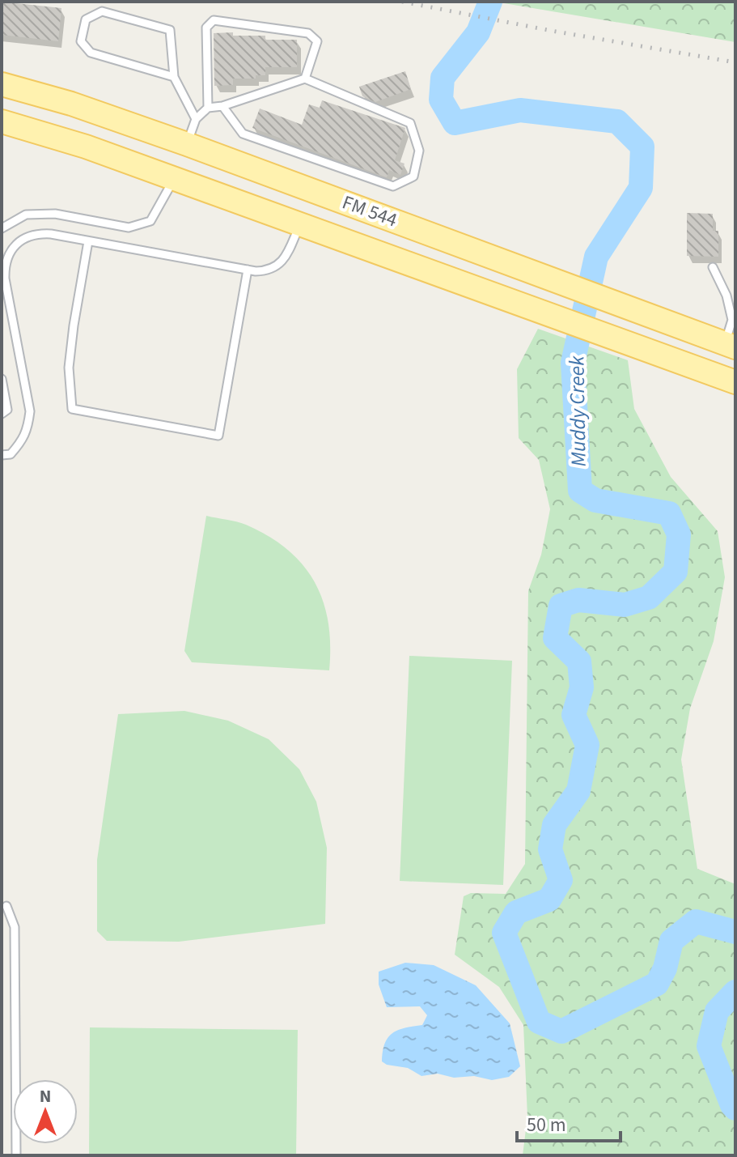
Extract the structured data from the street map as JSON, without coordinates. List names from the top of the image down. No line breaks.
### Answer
{"streets":{"main road":["FM 544"]},"water":["Muddy Creek"],"scale_bar":"50 m","north":"top"}
